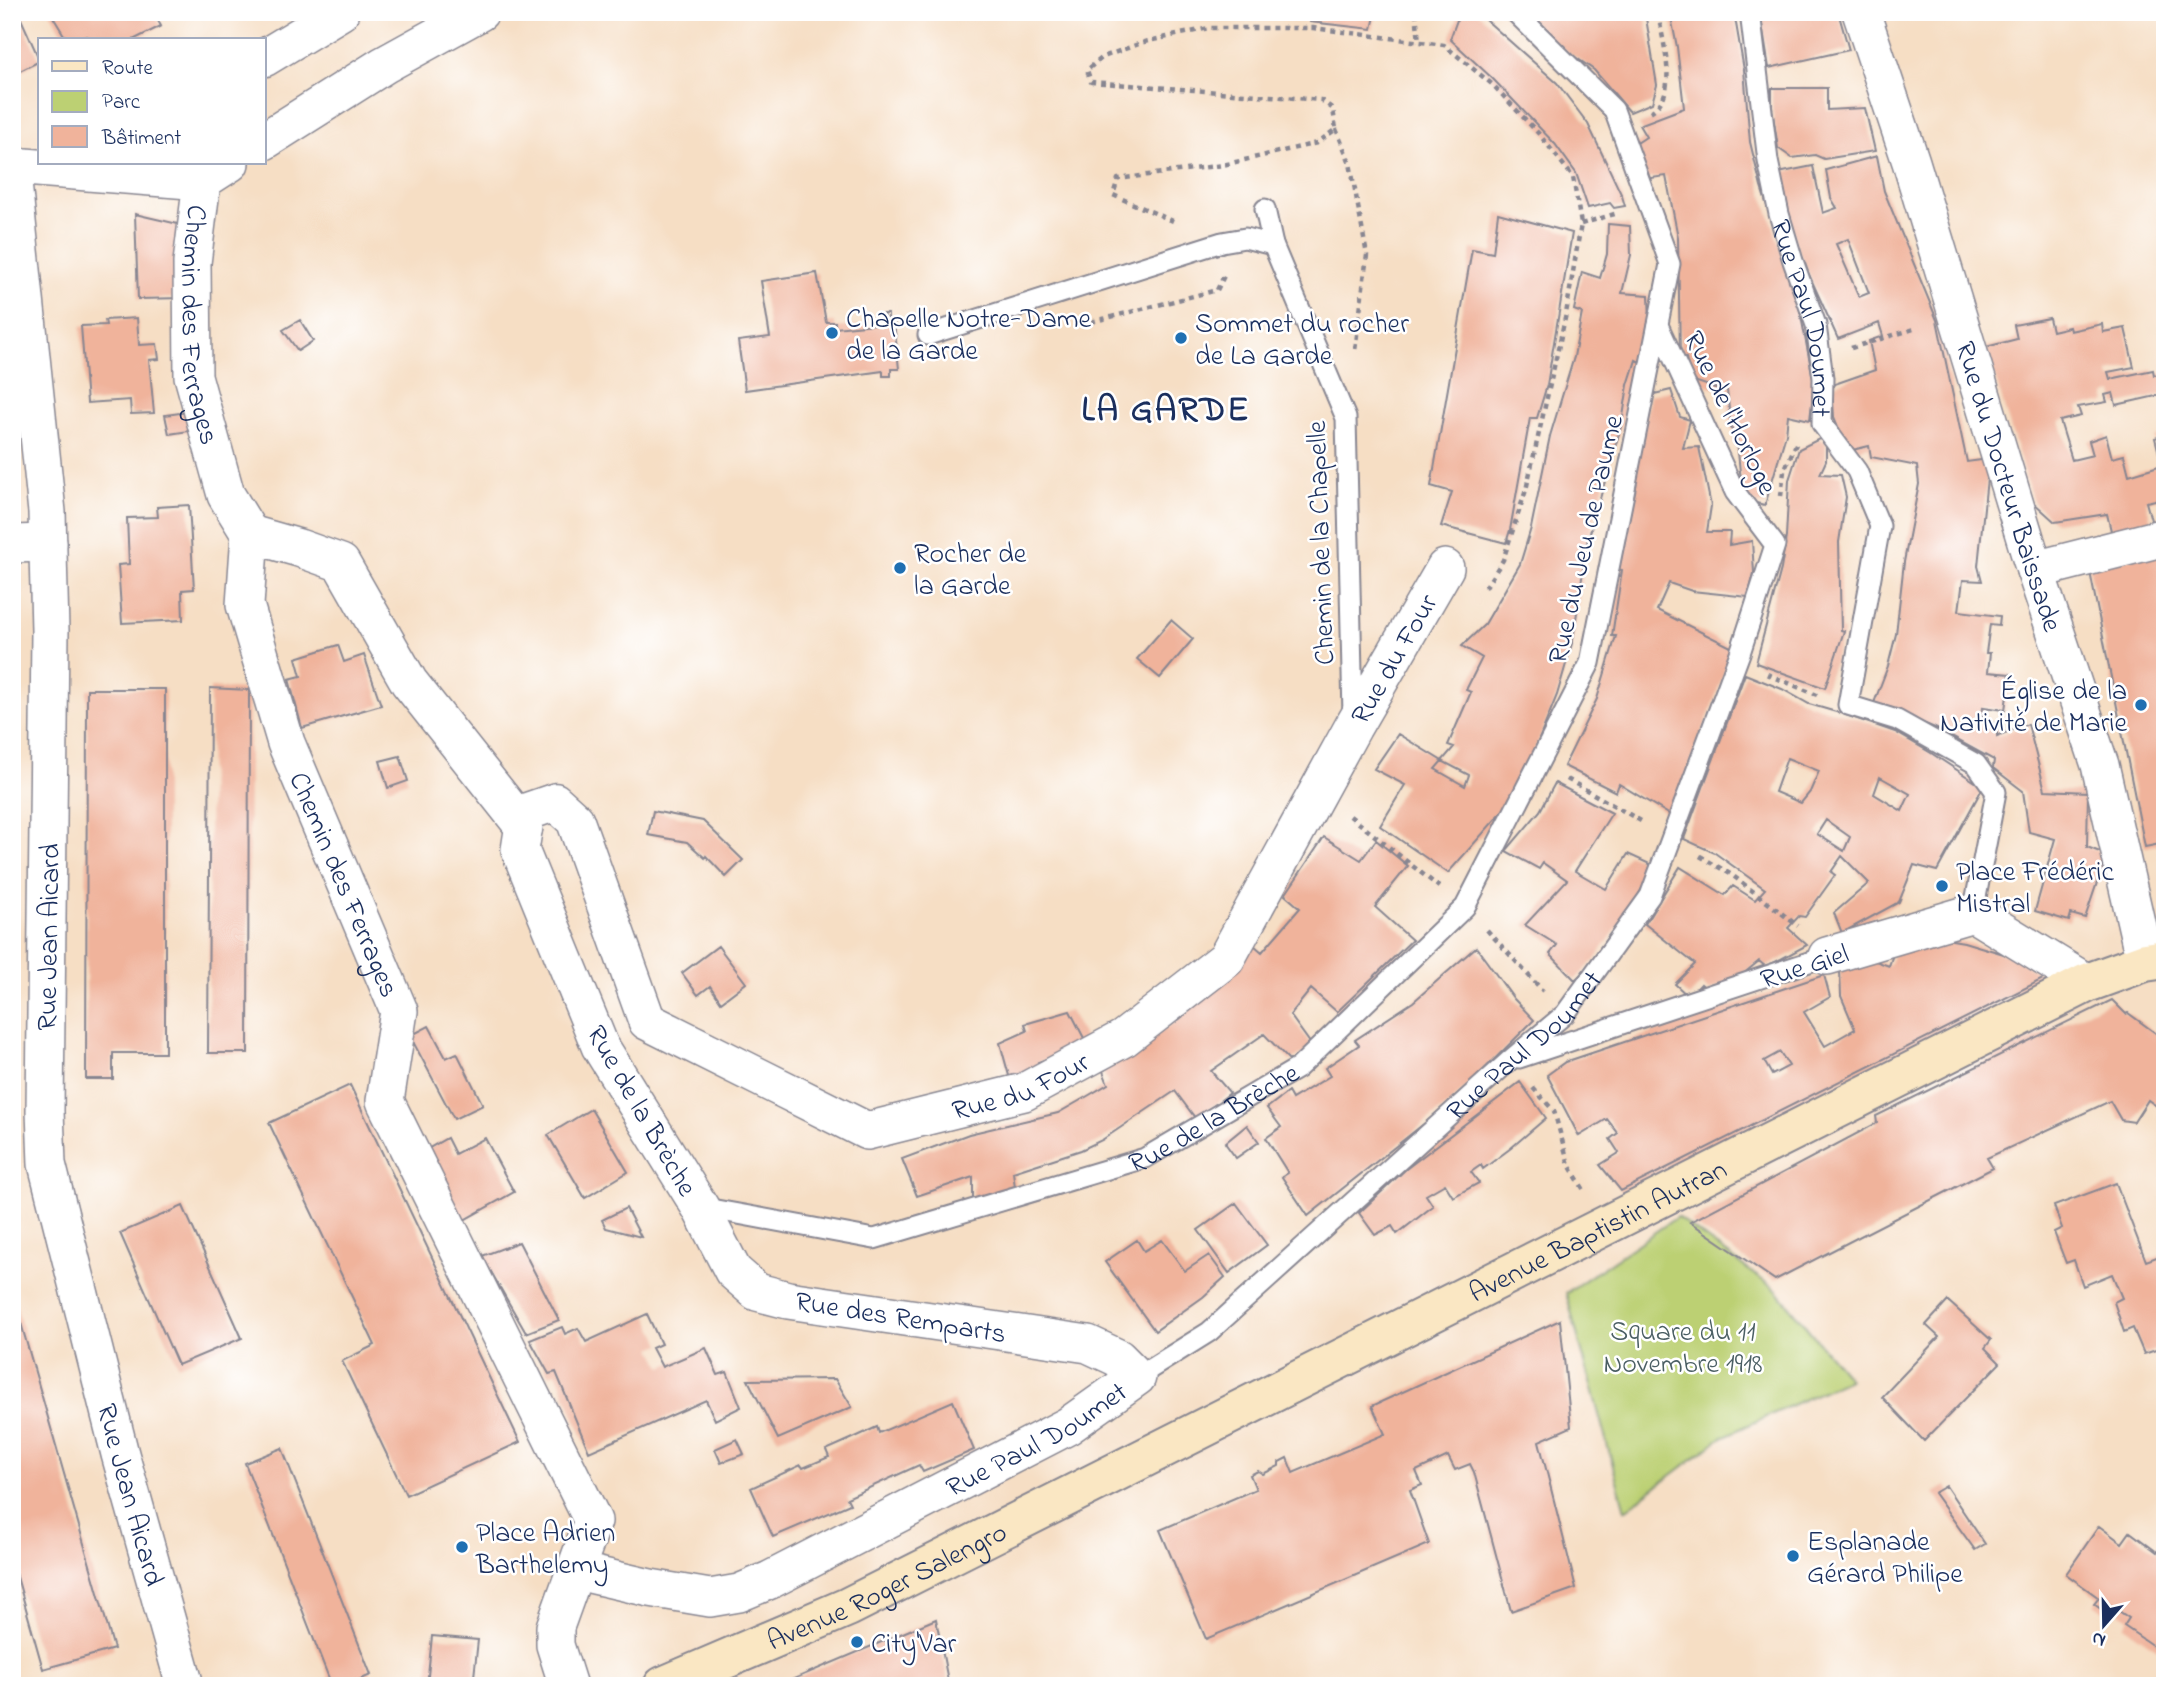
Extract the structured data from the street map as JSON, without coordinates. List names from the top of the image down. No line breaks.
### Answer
{"streets":{"street":["Rue Paul Doumet","Chemin des Ferrages","Rue du Docteur Baissade","Rue du Four","Rue Jean Aicard","Rue Giel","Rue de la Brèche","Avenue Baptistin Autran","Rue des Remparts","Avenue Roger Salengro"],"lane":["Rue de l'Horloge","Rue du Jeu de Paume","Chemin de la Chapelle"]},"crossings":[["Rue Paul Doumet","Chemin des Ferrages"],["Rue Paul Doumet","Rue de l'Horloge"],["Rue Paul Doumet","Rue Giel"],["Rue Paul Doumet","Rue des Remparts"],["Rue de l'Horloge","Rue du Jeu de Paume"],["Rue du Docteur Baissade","Avenue Baptistin Autran"],["Rue du Jeu de Paume","Rue de la Brèche"],["Chemin de la Chapelle","Rue du Four"],["Rue du Four","Rue de la Brèche"],["Rue de la Brèche","Rue des Remparts"],["Avenue Baptistin Autran","Avenue Roger Salengro"]],"districts":["LA GARDE"],"parks":["Square du 11 Novembre 1918"],"places":["Chapelle Notre-Dame de la Garde","Sommet du rocher de La Garde","Rocher de la Garde","Église de la Nativité de Marie","Place Frédéric Mistral","Place Adrien Barthelemy","Esplanade Gérard Philipe","City'Var"],"legend":["Route","Parc","Bâtiment"],"north":"bottom"}
